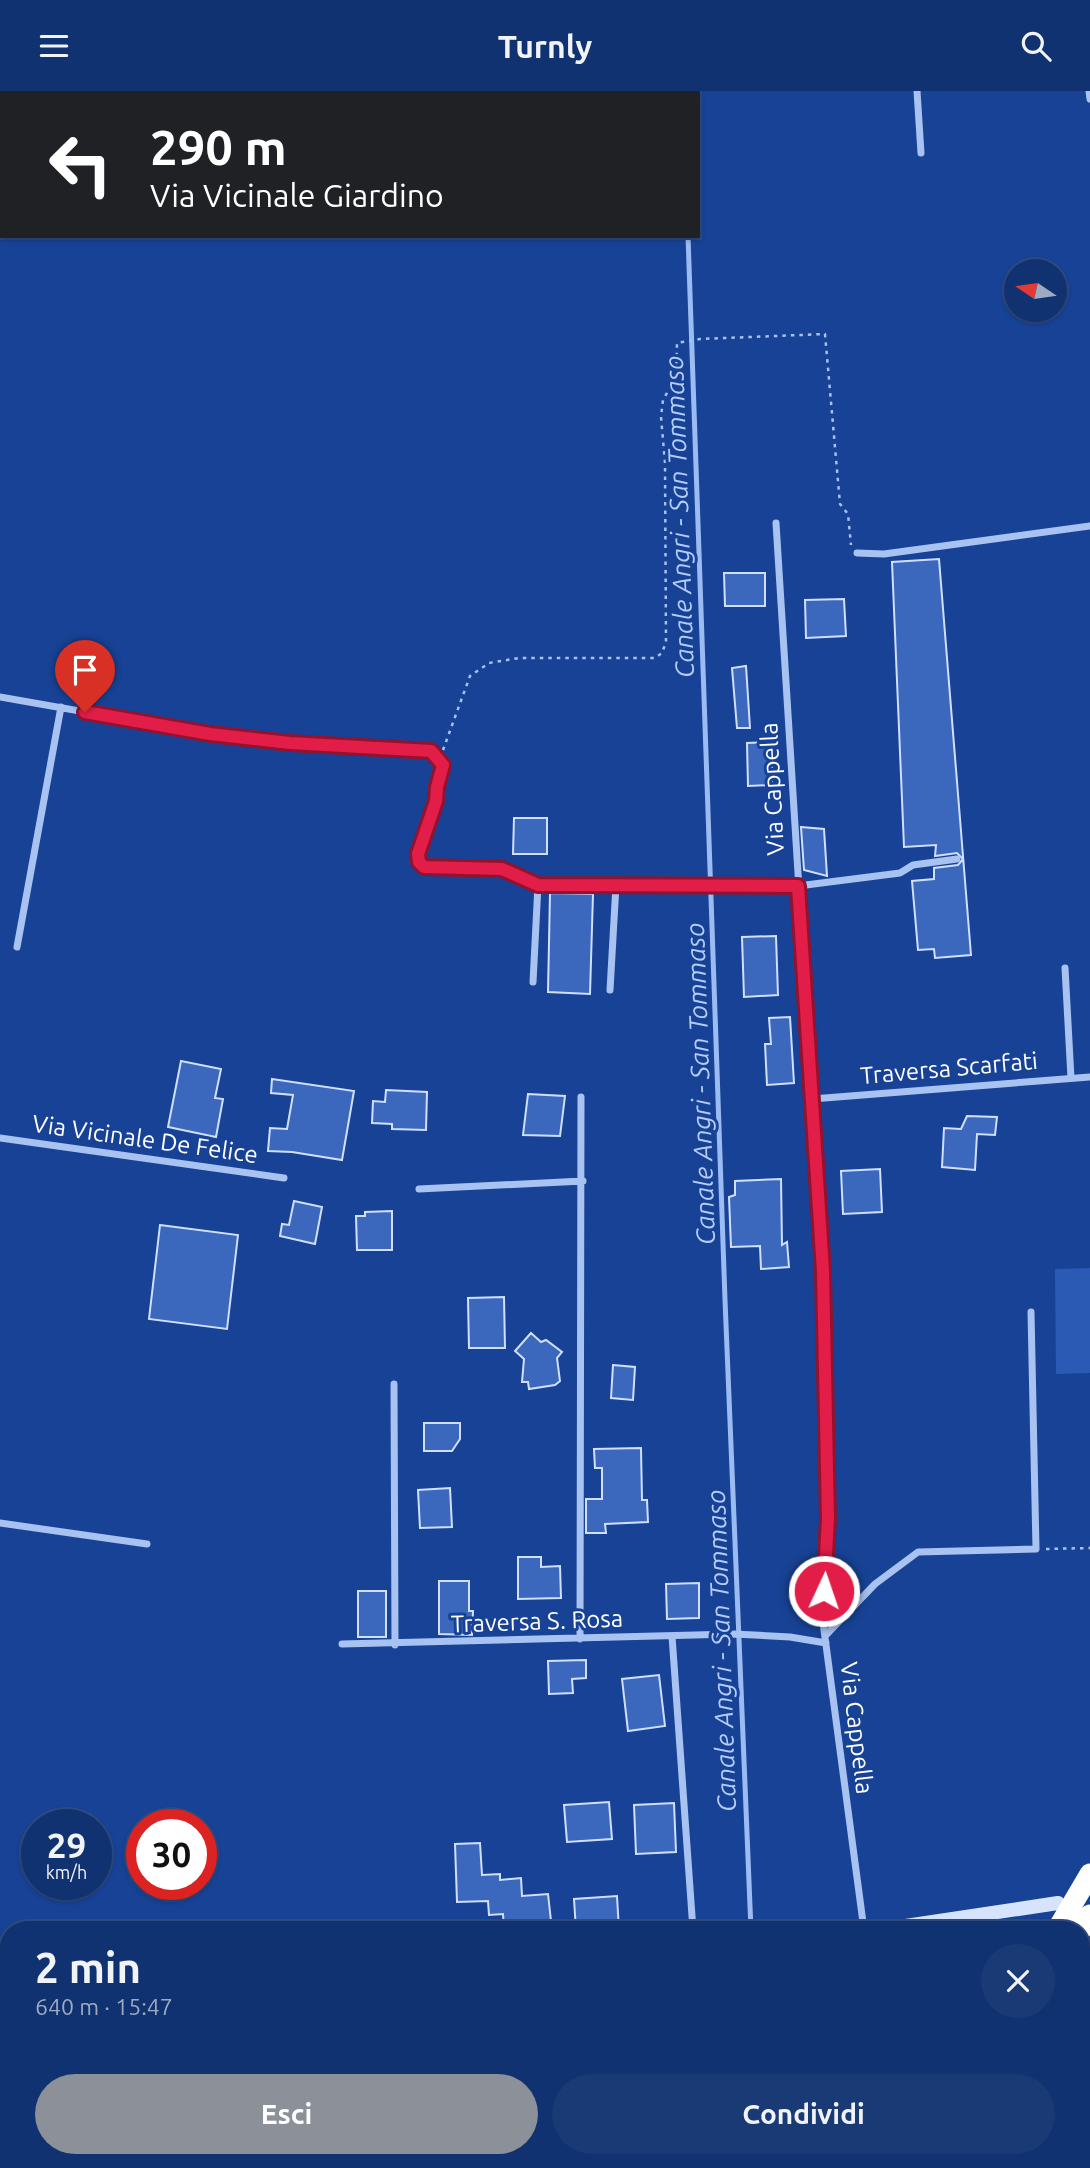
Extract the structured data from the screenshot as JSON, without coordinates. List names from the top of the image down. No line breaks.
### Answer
{"streets":{"street":["Via Cappella","Traversa Scarfati","Via Vicinale De Felice","Traversa S. Rosa"]},"crossings":[["Via Cappella","Traversa Scarfati"],["Via Cappella","Traversa S. Rosa"]],"water":["Canale Angri - San Tommaso"],"north":"left","page":{"header":"Turnly","turn":["290 m","Via Vicinale Giardino"],"speed":"29 km/h","limit":"30","heading":["2 min","640 m · 15:47"],"buttons":["Esci","Condividi"]}}
